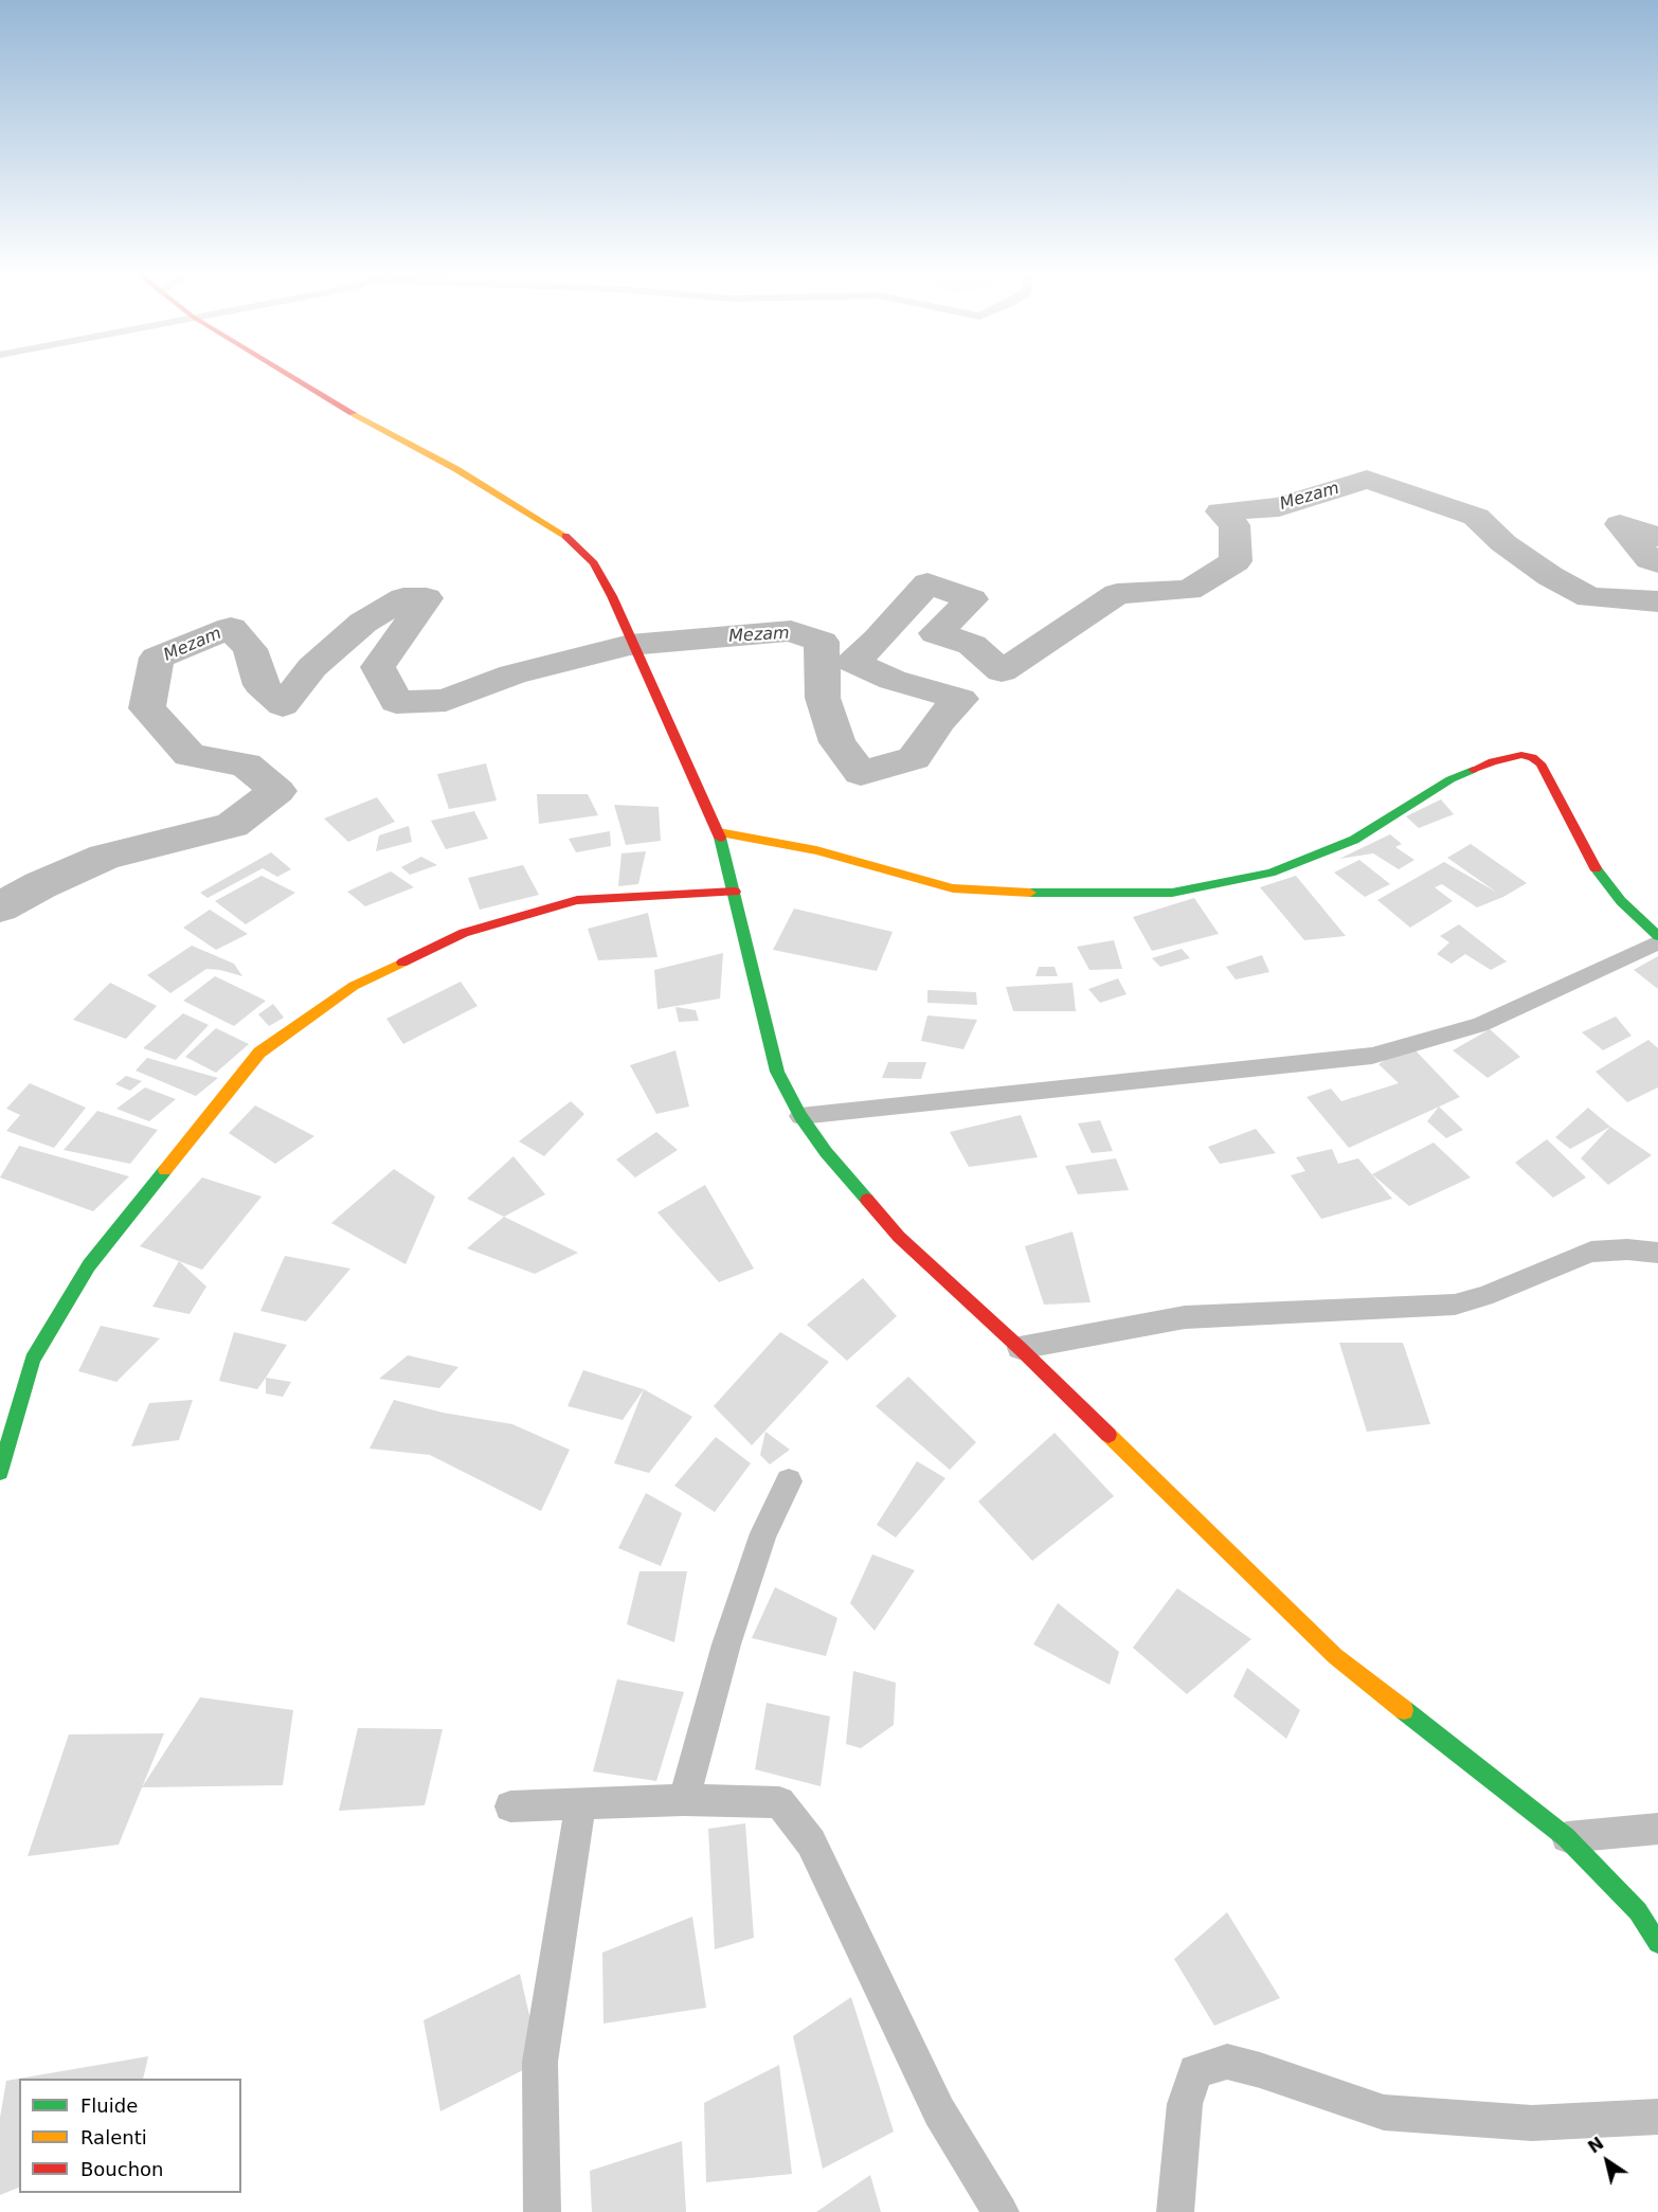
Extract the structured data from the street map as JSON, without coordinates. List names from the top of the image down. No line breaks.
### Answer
{"water":["Mezam"],"legend":["Fluide","Ralenti","Bouchon"],"north":"top left"}
